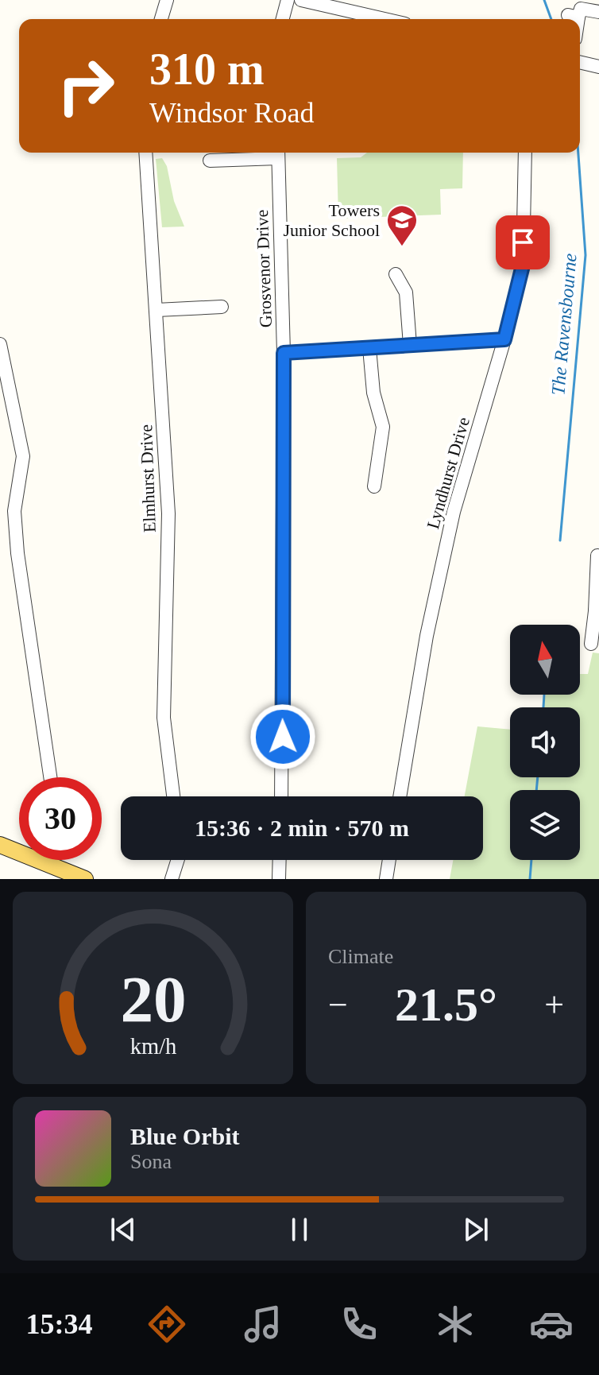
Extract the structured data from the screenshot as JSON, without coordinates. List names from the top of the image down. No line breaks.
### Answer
{"streets":{"street":["Grosvenor Drive","Lyndhurst Drive","Elmhurst Drive"]},"water":["The Ravensbourne"],"places":{"school or university":["Towers Junior School"]},"north":"top","page":{"turn":["310 m","Windsor Road"],"limit":"30","trip":"15:36 · 2 min · 570 m","tile":"Climate","heat":["−","21.5°","+"],"song":["Blue Orbit","Sona"],"tabs":"15:34","gauge":["20","km/h"]}}
